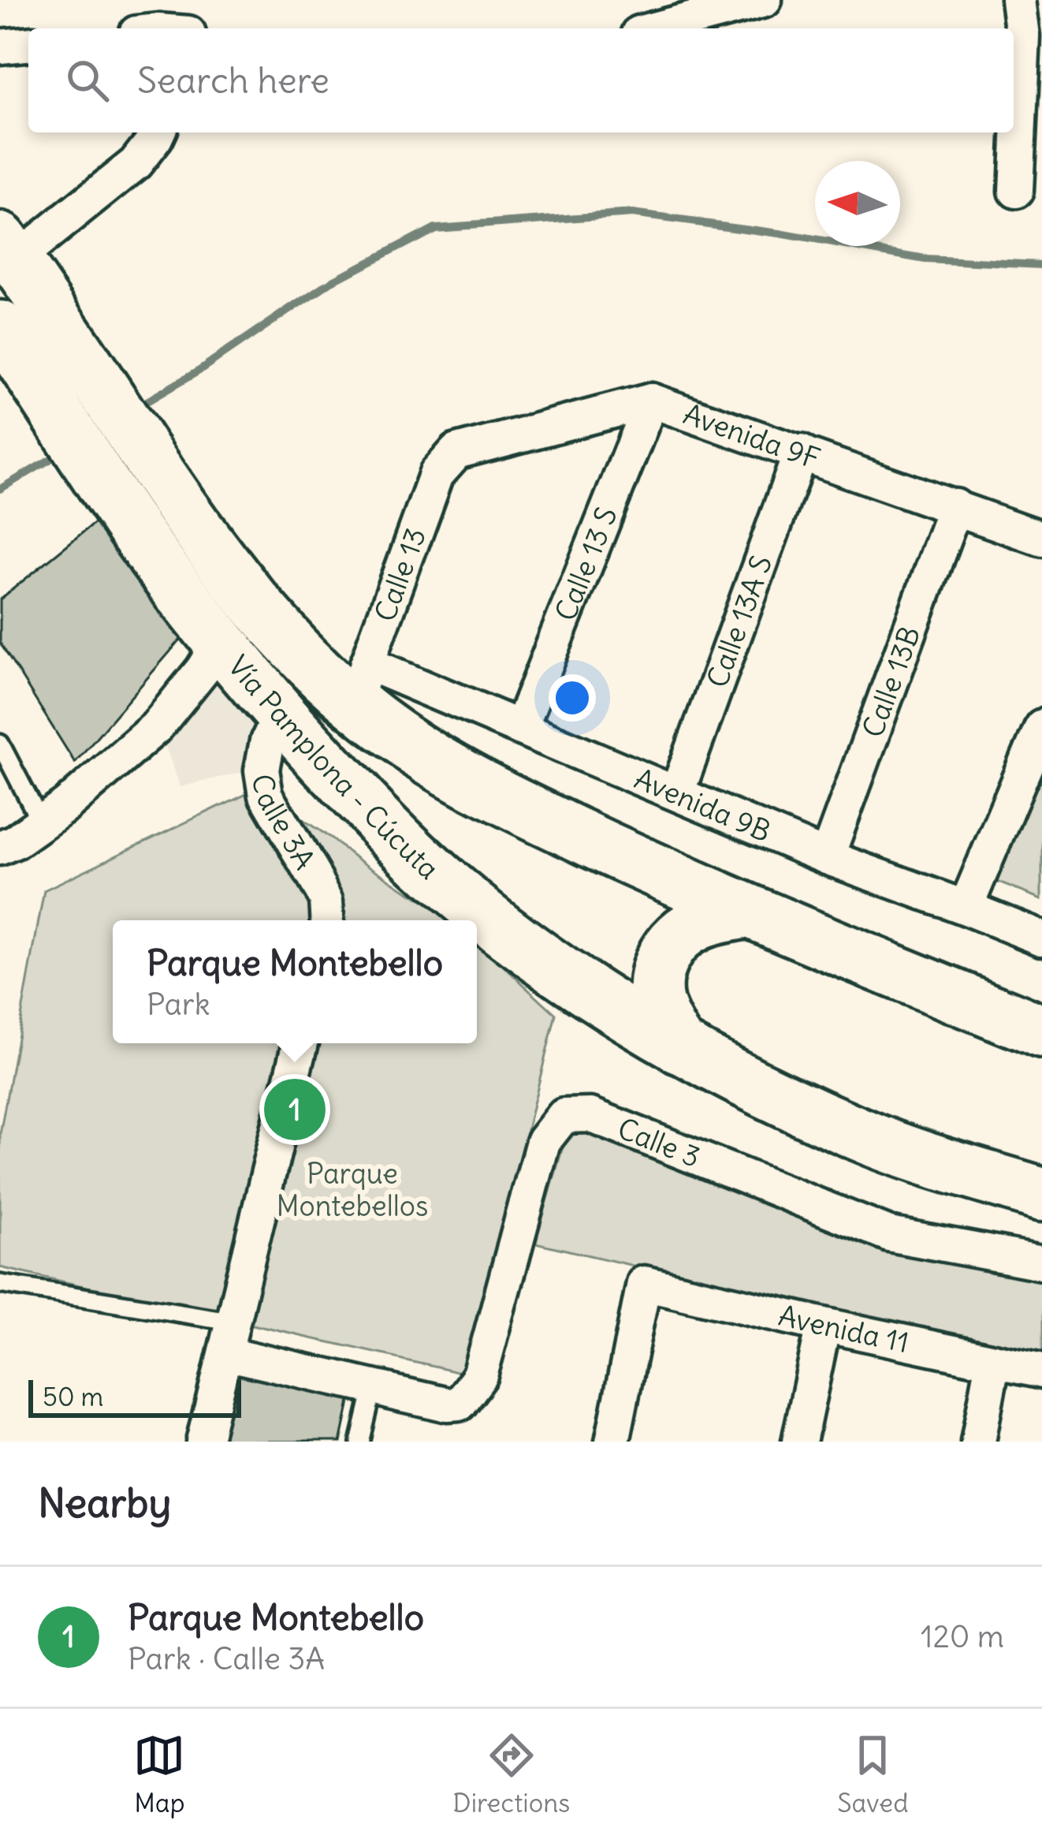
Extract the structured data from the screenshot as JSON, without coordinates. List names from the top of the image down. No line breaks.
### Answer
{"streets":{"highway":["Vía Pamplona - Cúcuta"],"street":["Avenida 9F","Calle 13 S","Calle 13","Calle 13A S","Calle 13B","Avenida 9B","Calle 3A","Calle 3","Avenida 11"]},"crossings":[["Avenida 9F","Calle 13 S"],["Avenida 9F","Calle 13"],["Avenida 9F","Calle 13A S"],["Avenida 9F","Calle 13B"],["Calle 13 S","Avenida 9B"],["Calle 13","Vía Pamplona - Cúcuta"],["Calle 13","Avenida 9B"],["Calle 13A S","Avenida 9B"],["Calle 13B","Avenida 9B"],["Vía Pamplona - Cúcuta","Avenida 9B"],["Vía Pamplona - Cúcuta","Calle 3A"]],"parks":["Parque Montebellos"],"scale_bar":"50 m","north":"left","page":{"search":"Search here","popup":["Parque Montebello","Park"],"pins":"1","scale":"50 m","heading":"Nearby","list":[{"mark":"1","name":"Parque Montebello","note":"Park · Calle 3A","value":"120 m"}],"nav":["Map","Directions","Saved"]}}
